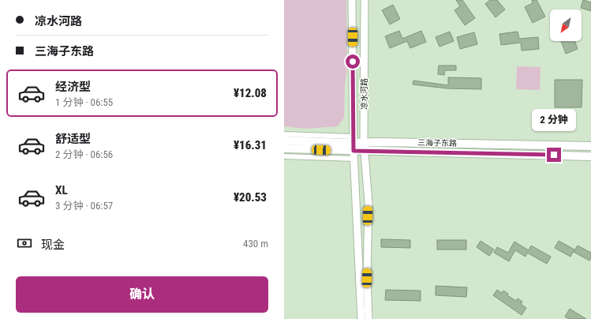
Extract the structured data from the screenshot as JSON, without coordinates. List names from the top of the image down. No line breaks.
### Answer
{"streets":{"main road":["三海子东路"],"street":["凉水河路"]},"crossings":[["凉水河路","三海子东路"]],"north":"bottom left","page":{"banner":["凉水河路","三海子东路"],"list":[{"name":"经济型","note":"1 分钟 · 06:55","value":"¥12.08"},{"name":"舒适型","note":"2 分钟 · 06:56","value":"¥16.31"},{"name":"XL","note":"3 分钟 · 06:57","value":"¥20.53"}],"bubble":"2 分钟","pay":["现金","430 m"],"buttons":"确认"}}
